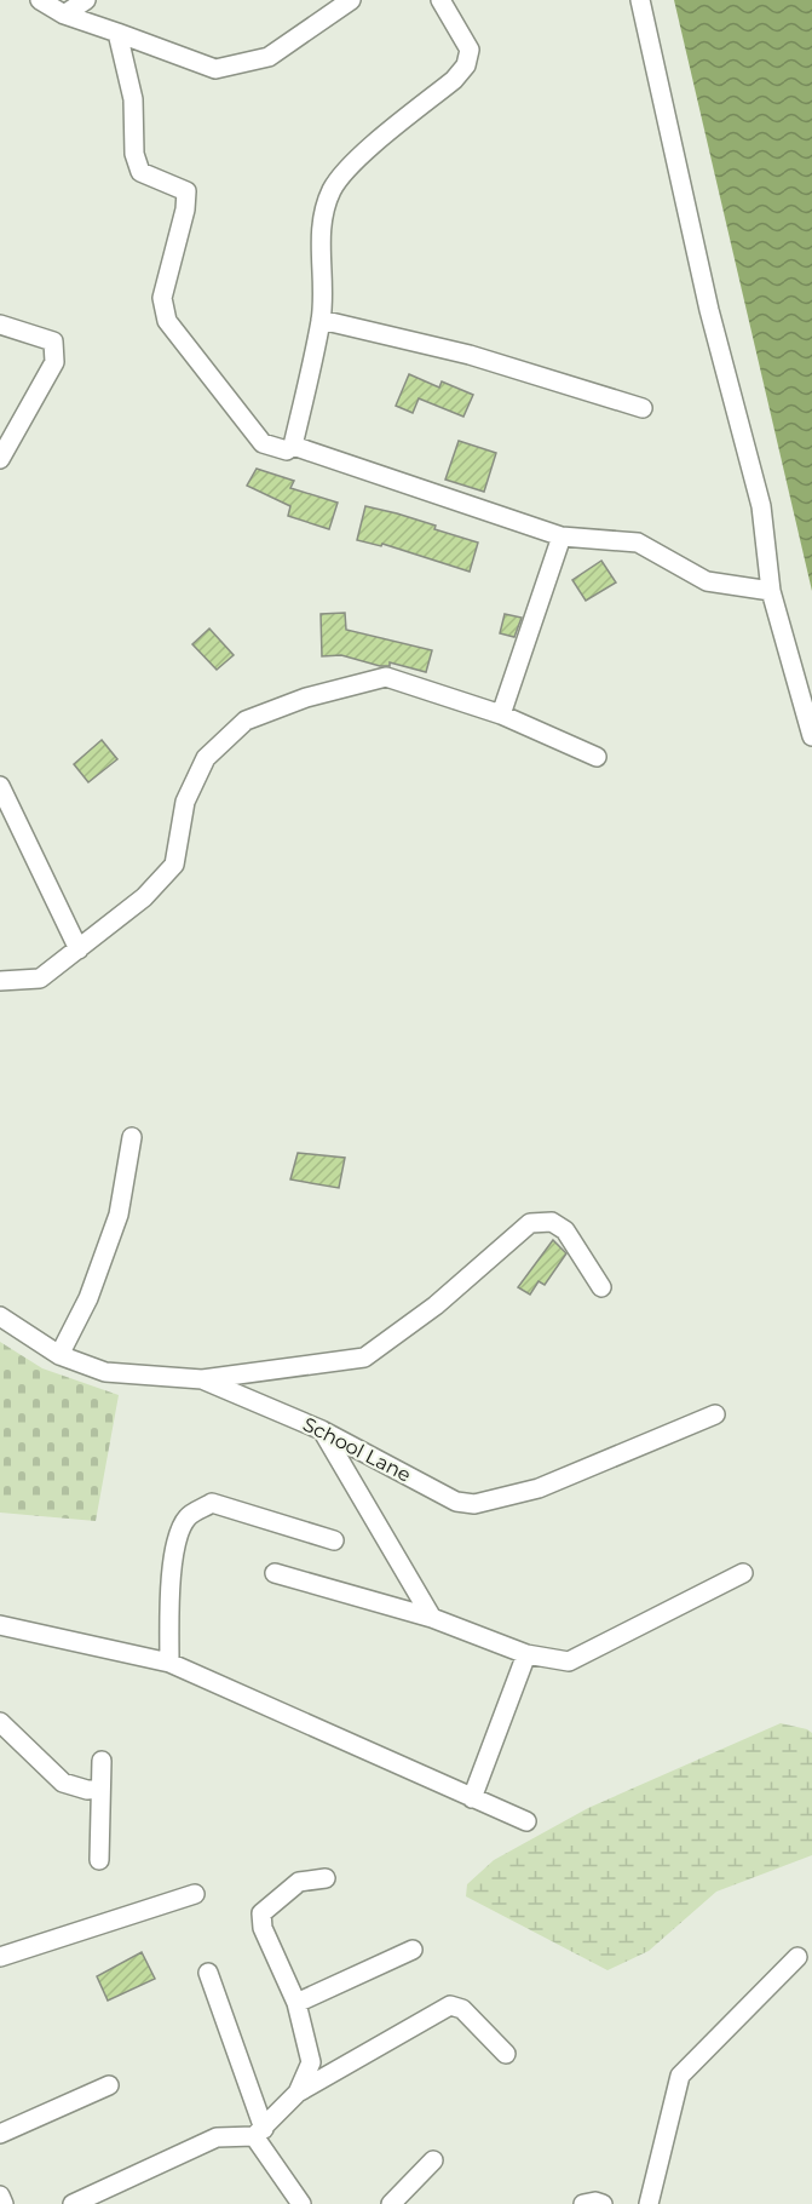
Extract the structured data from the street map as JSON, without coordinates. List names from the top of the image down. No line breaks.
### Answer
{"streets":{"street":["School Lane"]}}
